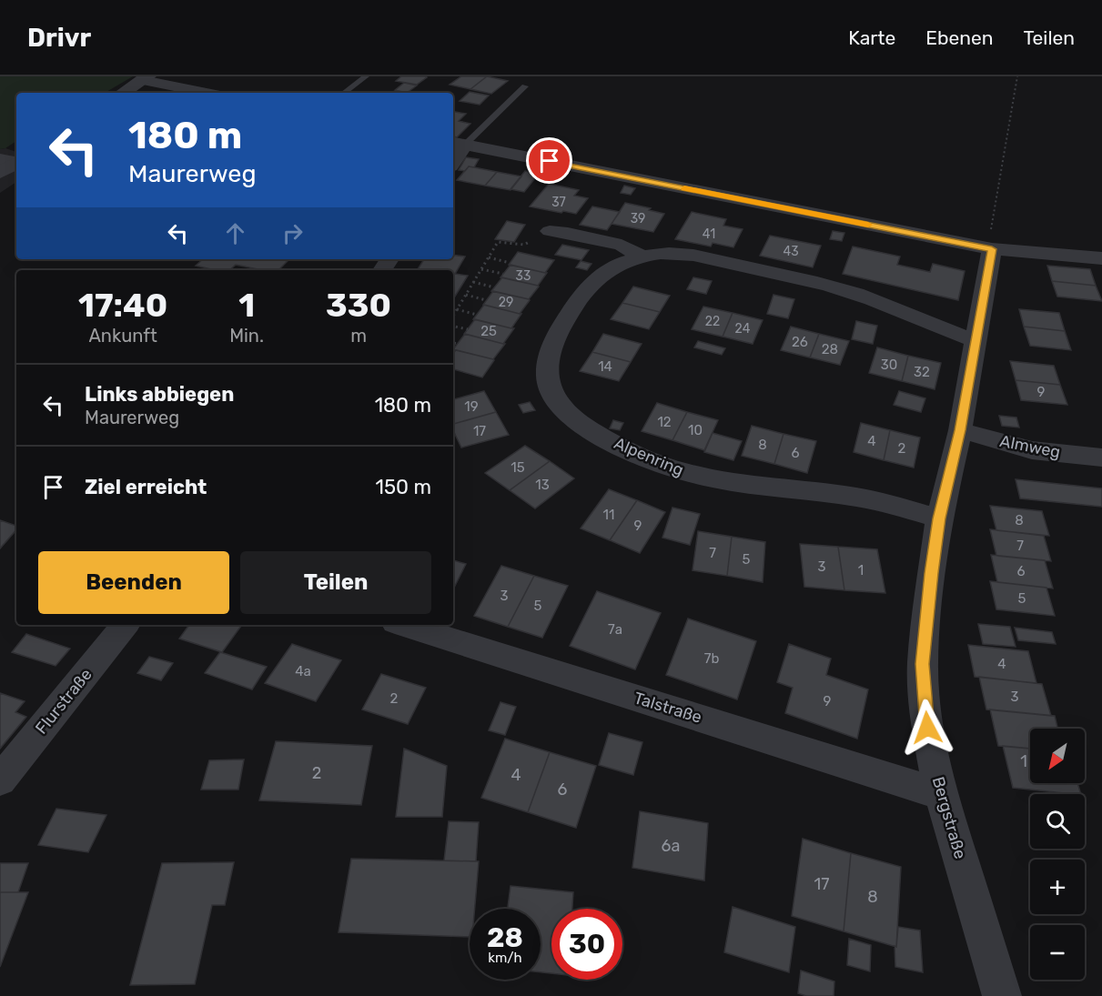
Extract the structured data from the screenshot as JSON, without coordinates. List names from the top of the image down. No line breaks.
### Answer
{"streets":{"street":["Almweg","Alpenring","Flurstraße","Talstraße","Bergstraße"]},"crossings":[["Almweg","Bergstraße"],["Alpenring","Bergstraße"],["Talstraße","Bergstraße"]],"house_numbers":["37","39","41","43","33","29","22","24","25","26","28","30","14","32","9","19","12","10","17","4","8","2","6","15","13","11","8","9","7","7","5","3","1","6","3","5","5","7a","7b","4","4a","3","2","9","1","2","4","6","6a","17","8"],"north":"bottom left","page":{"header":"Drivr","nav":["Karte","Ebenen","Teilen"],"turn":["180 m","Maurerweg"],"eta":["17:40","Ankunft","1","Min.","330","m"],"list":[{"name":"Links abbiegen","note":"Maurerweg","value":"180 m"},{"name":"Ziel erreicht","value":"150 m"}],"buttons":["Beenden","Teilen"],"map_buttons":["+","−"],"speed":"28 km/h","limit":"30"}}
